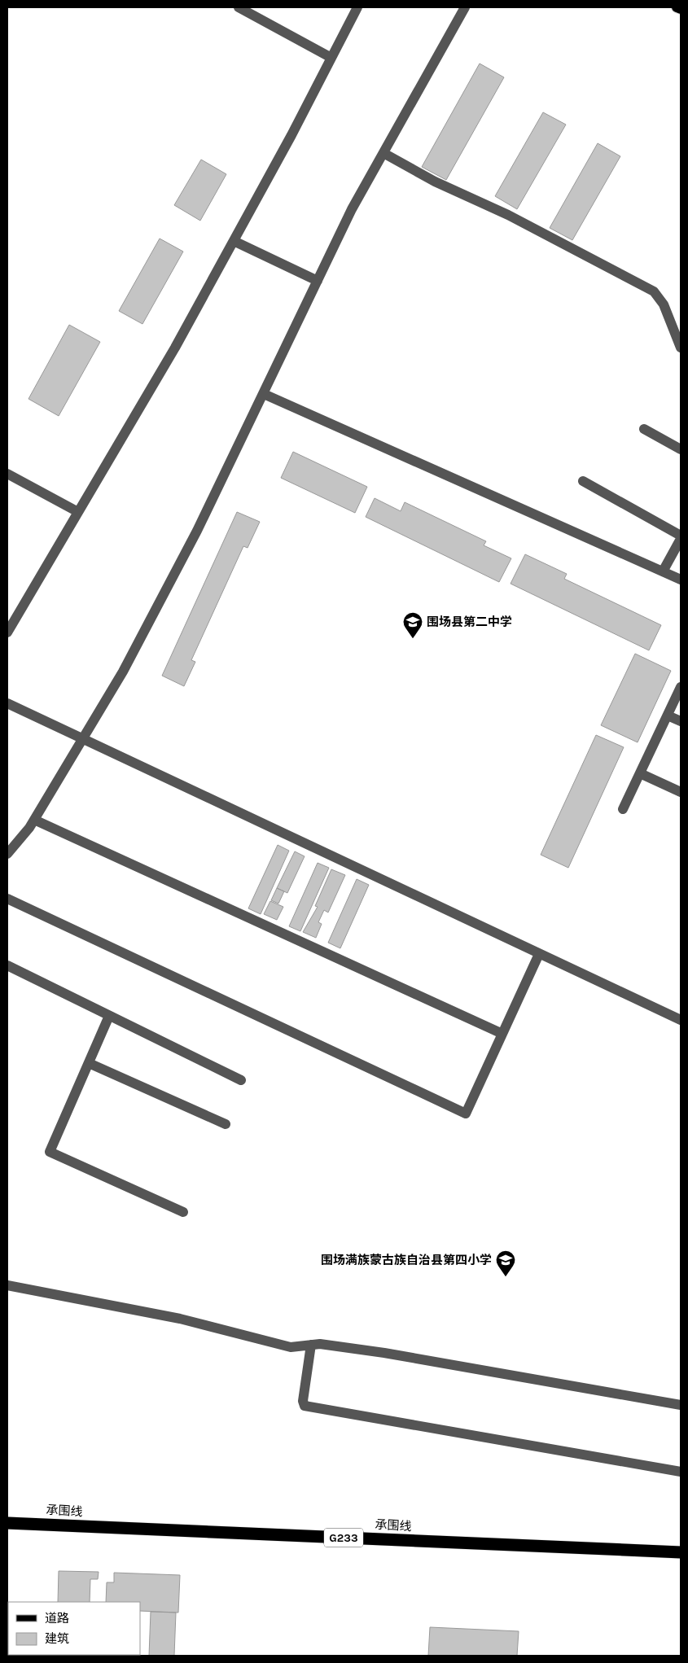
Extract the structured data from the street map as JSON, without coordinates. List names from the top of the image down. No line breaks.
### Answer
{"streets":{"highway":["承围线","G233"]},"places":{"school or university":["围场县第二中学","围场满族蒙古族自治县第四小学"]},"legend":["道路","建筑"]}
